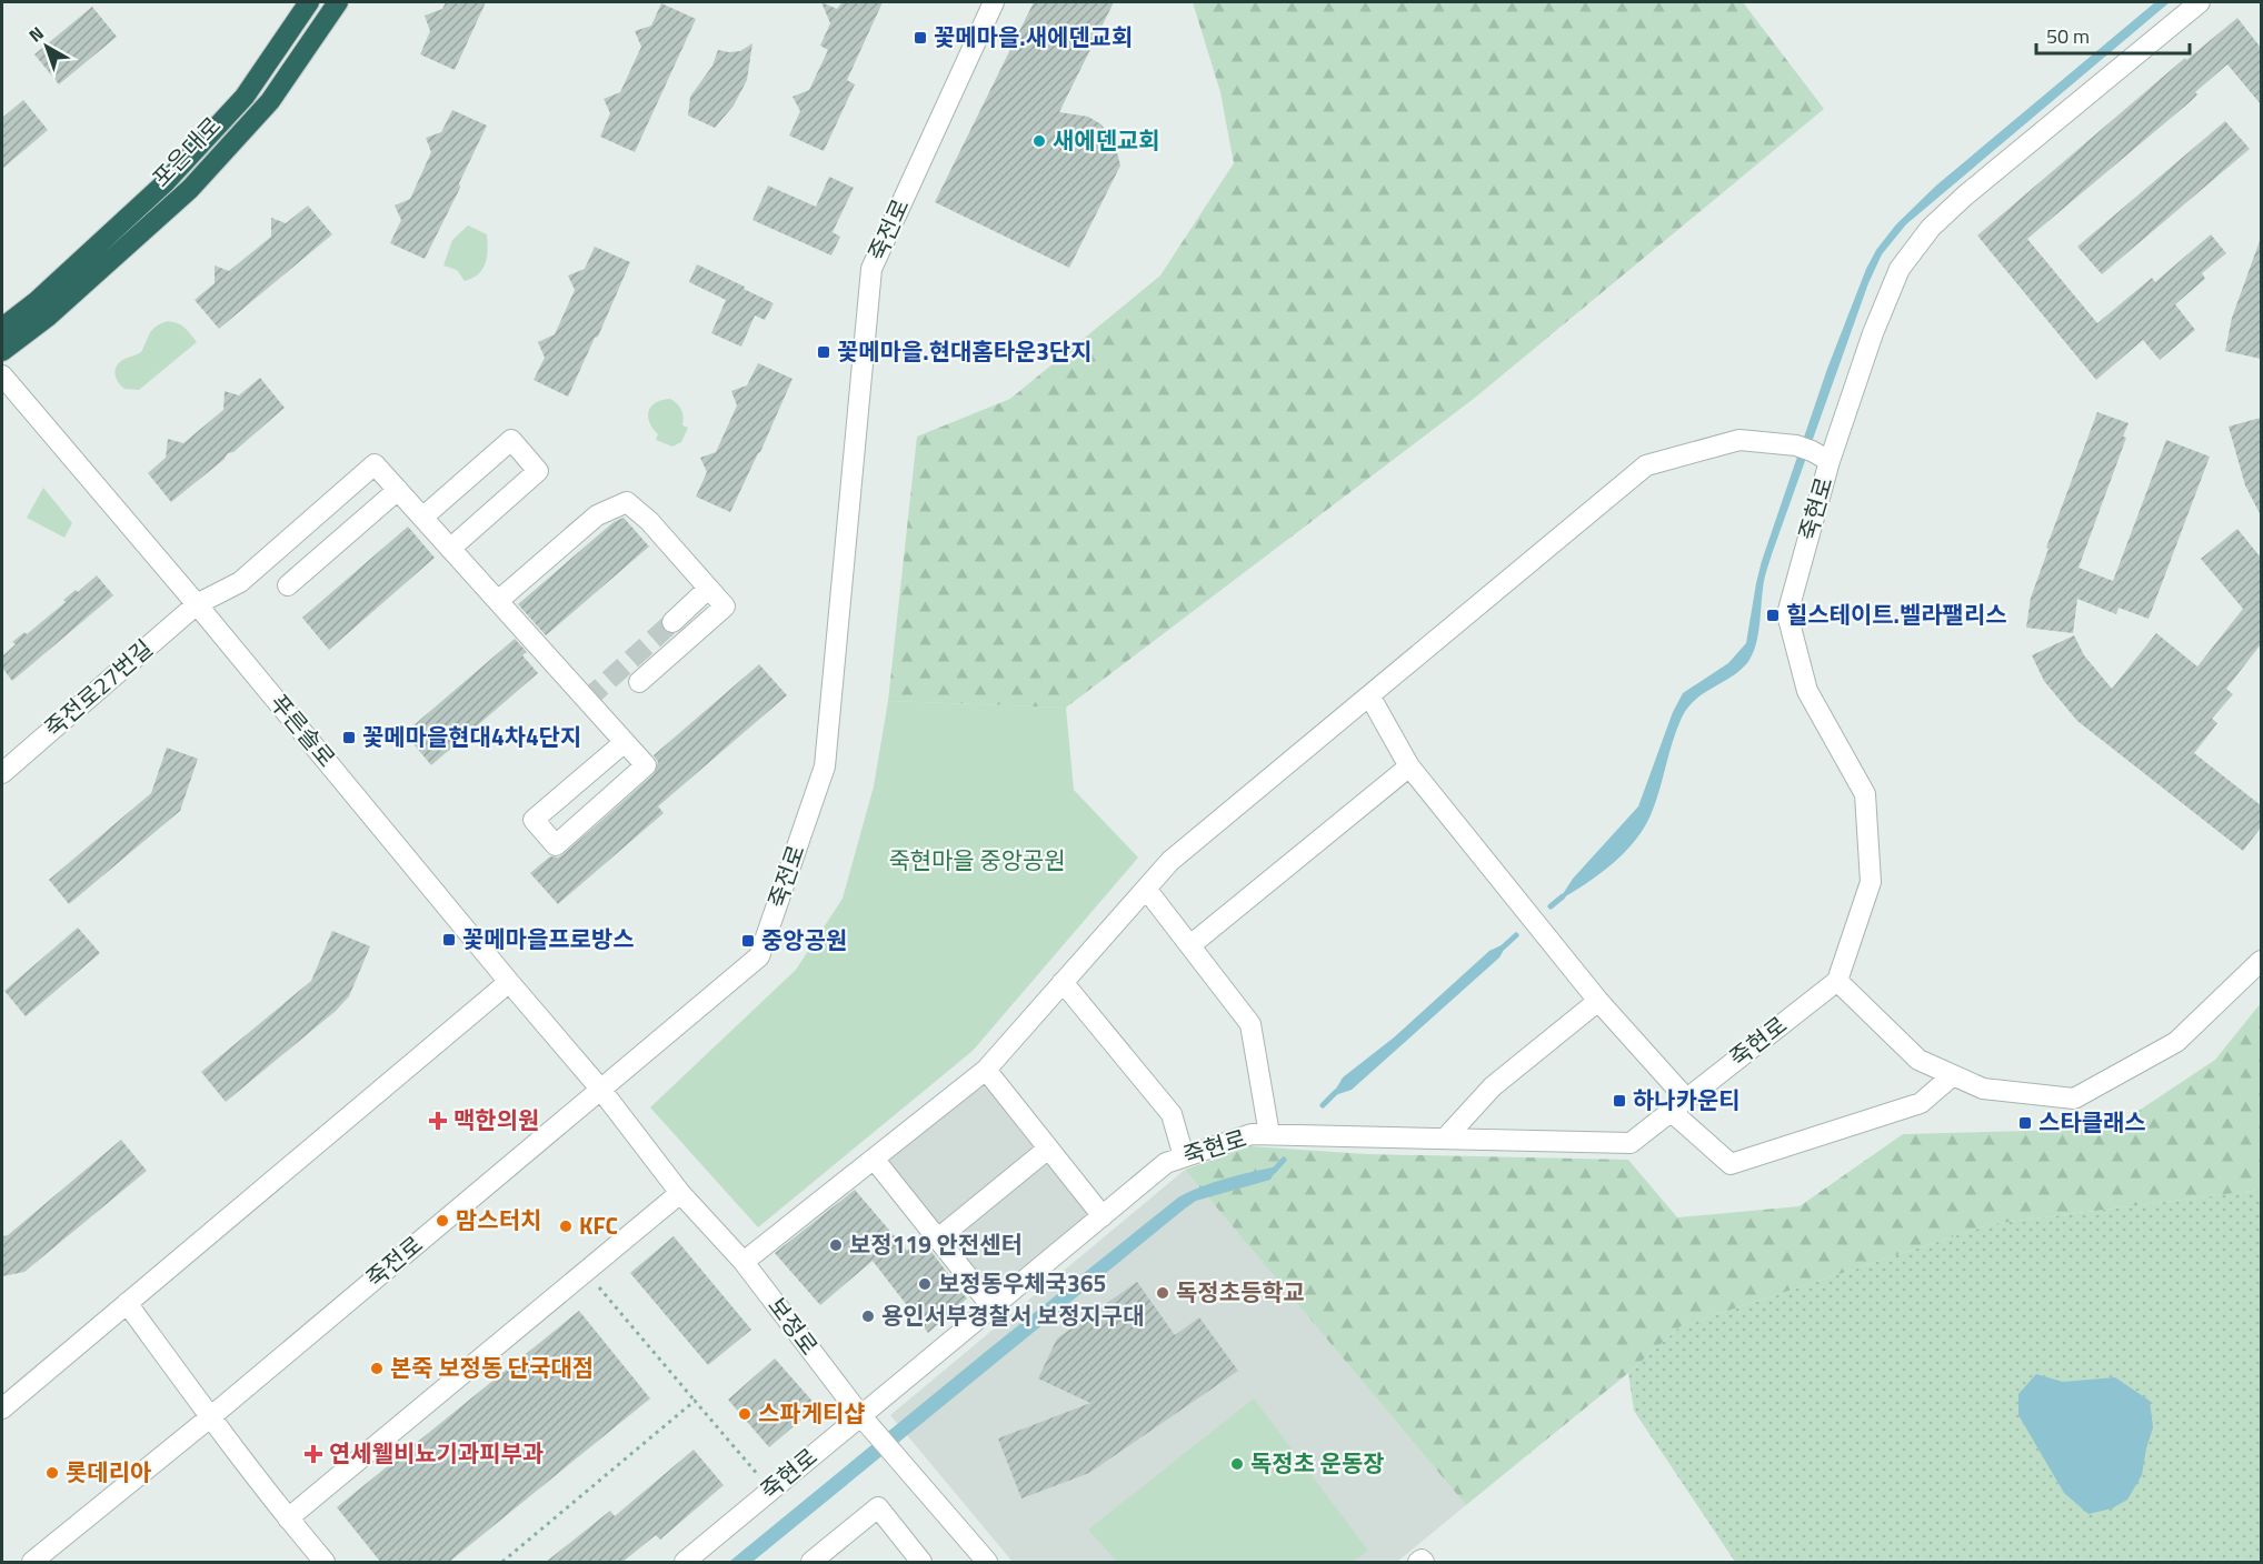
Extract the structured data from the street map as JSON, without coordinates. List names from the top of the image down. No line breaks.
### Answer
{"streets":{"highway":["포은대로"],"street":["죽전로","죽현로","죽전로27번길","푸른솔로","보정로"]},"crossings":[["죽전로","푸른솔로"],["죽전로","보정로"],["죽현로","보정로"],["죽전로27번길","푸른솔로"],["푸른솔로","보정로"]],"parks":["죽현마을 중앙공원"],"places":{"transit":["꽃메마을.새에덴교회","꽃메마을.현대홈타운3단지","힐스테이트.벨라팰리스","꽃메마을현대4차4단지","꽃메마을프로방스","중앙공원","하나카운티","스타클래스"],"other":["새에덴교회","맘스터치","KFC","보정119 안전센터","보정동우체국365","독정초등학교","용인서부경찰서 보정지구대","본죽 보정동 단국대점","스파게티샵","독정초 운동장","롯데리아"],"health":["맥한의원","연세웰비뇨기과피부과"]},"scale_bar":"50 m","north":"top left"}
